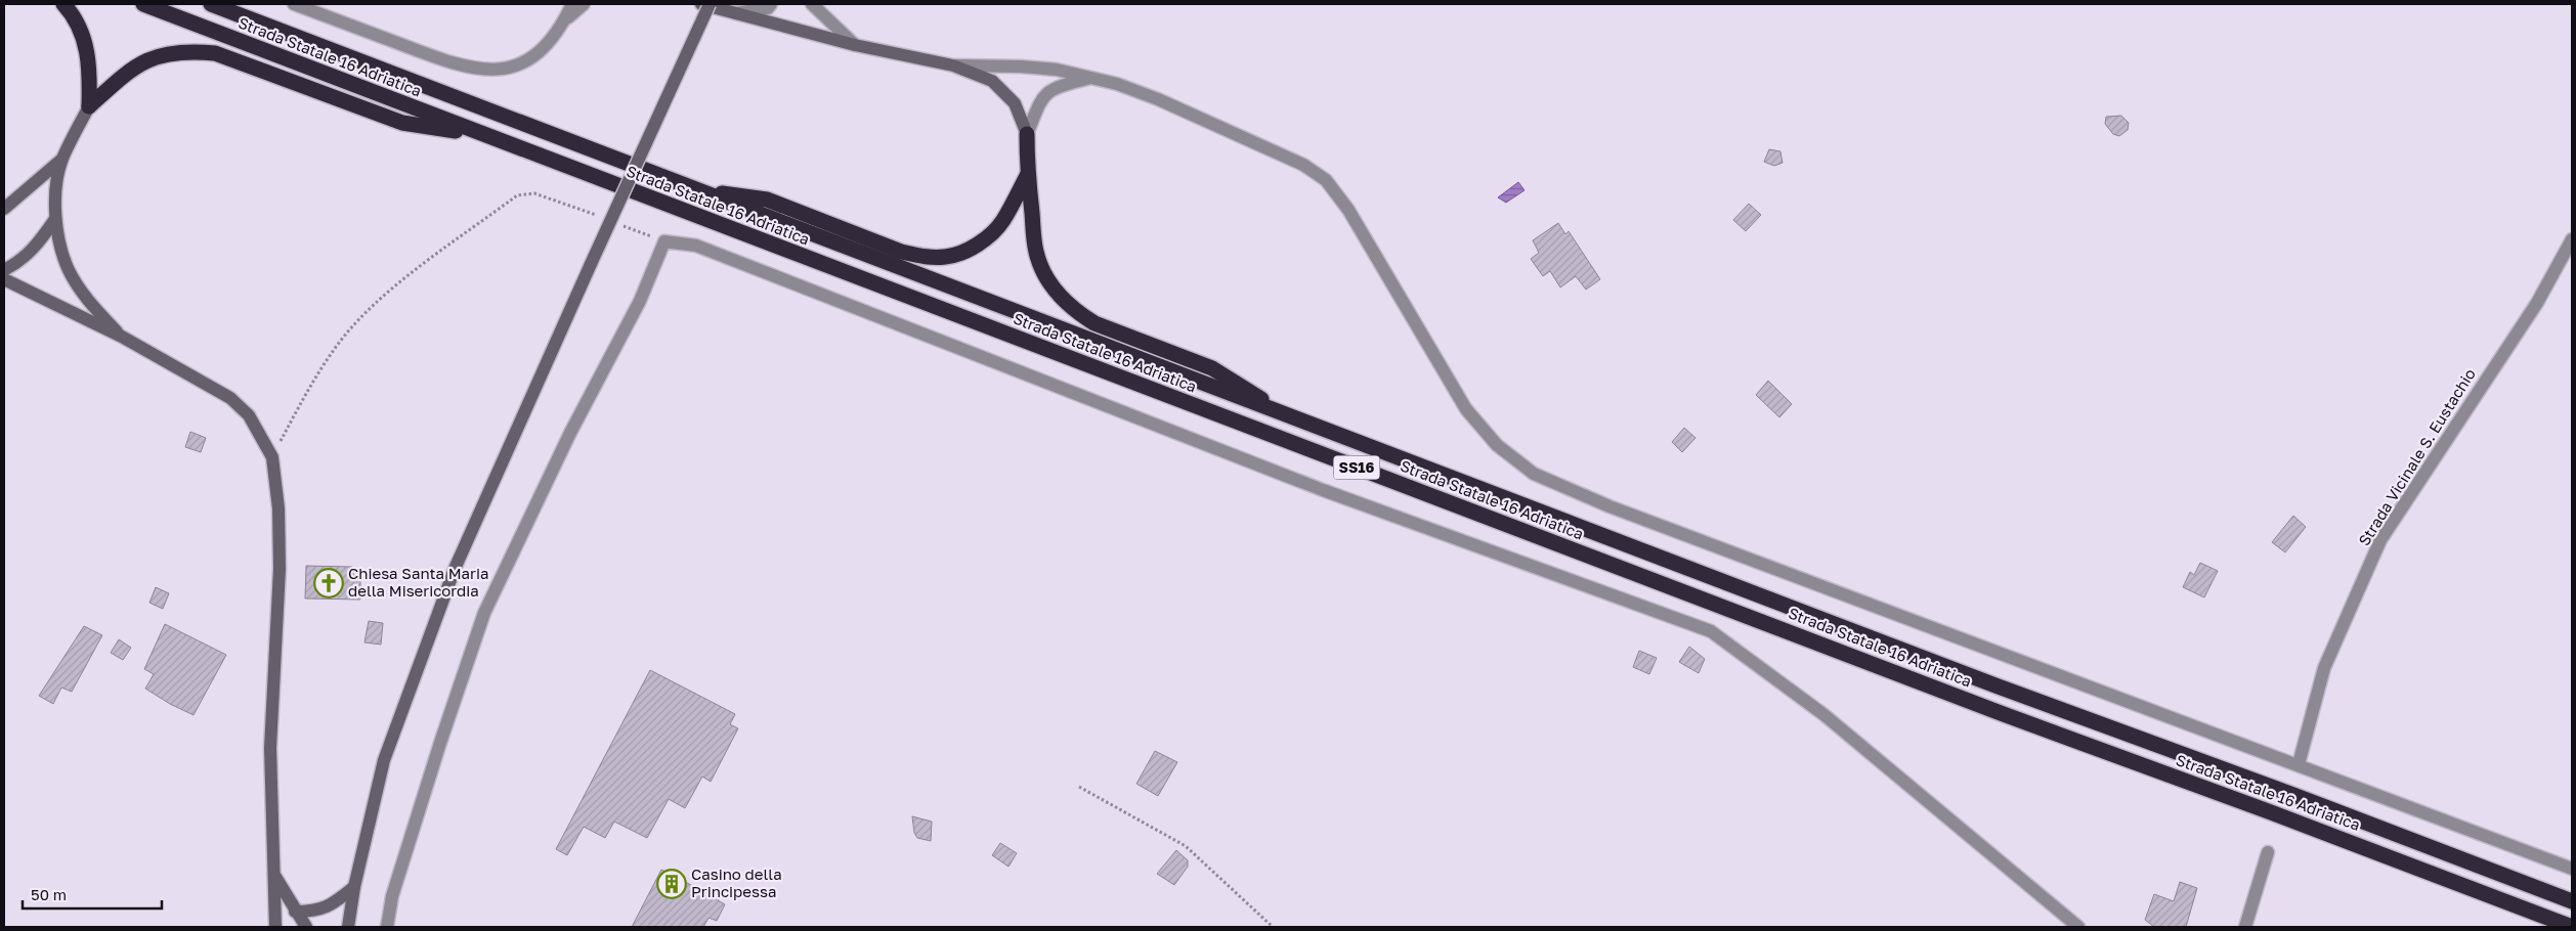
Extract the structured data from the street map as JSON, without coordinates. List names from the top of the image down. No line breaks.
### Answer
{"streets":{"highway":["Strada Statale 16 Adriatica","SS16"],"street":["Strada Vicinale S. Eustachio"]},"places":{"church":["Chiesa Santa Maria della Misericordia"],"building":["Casino della Principessa"]},"scale_bar":"50 m"}
